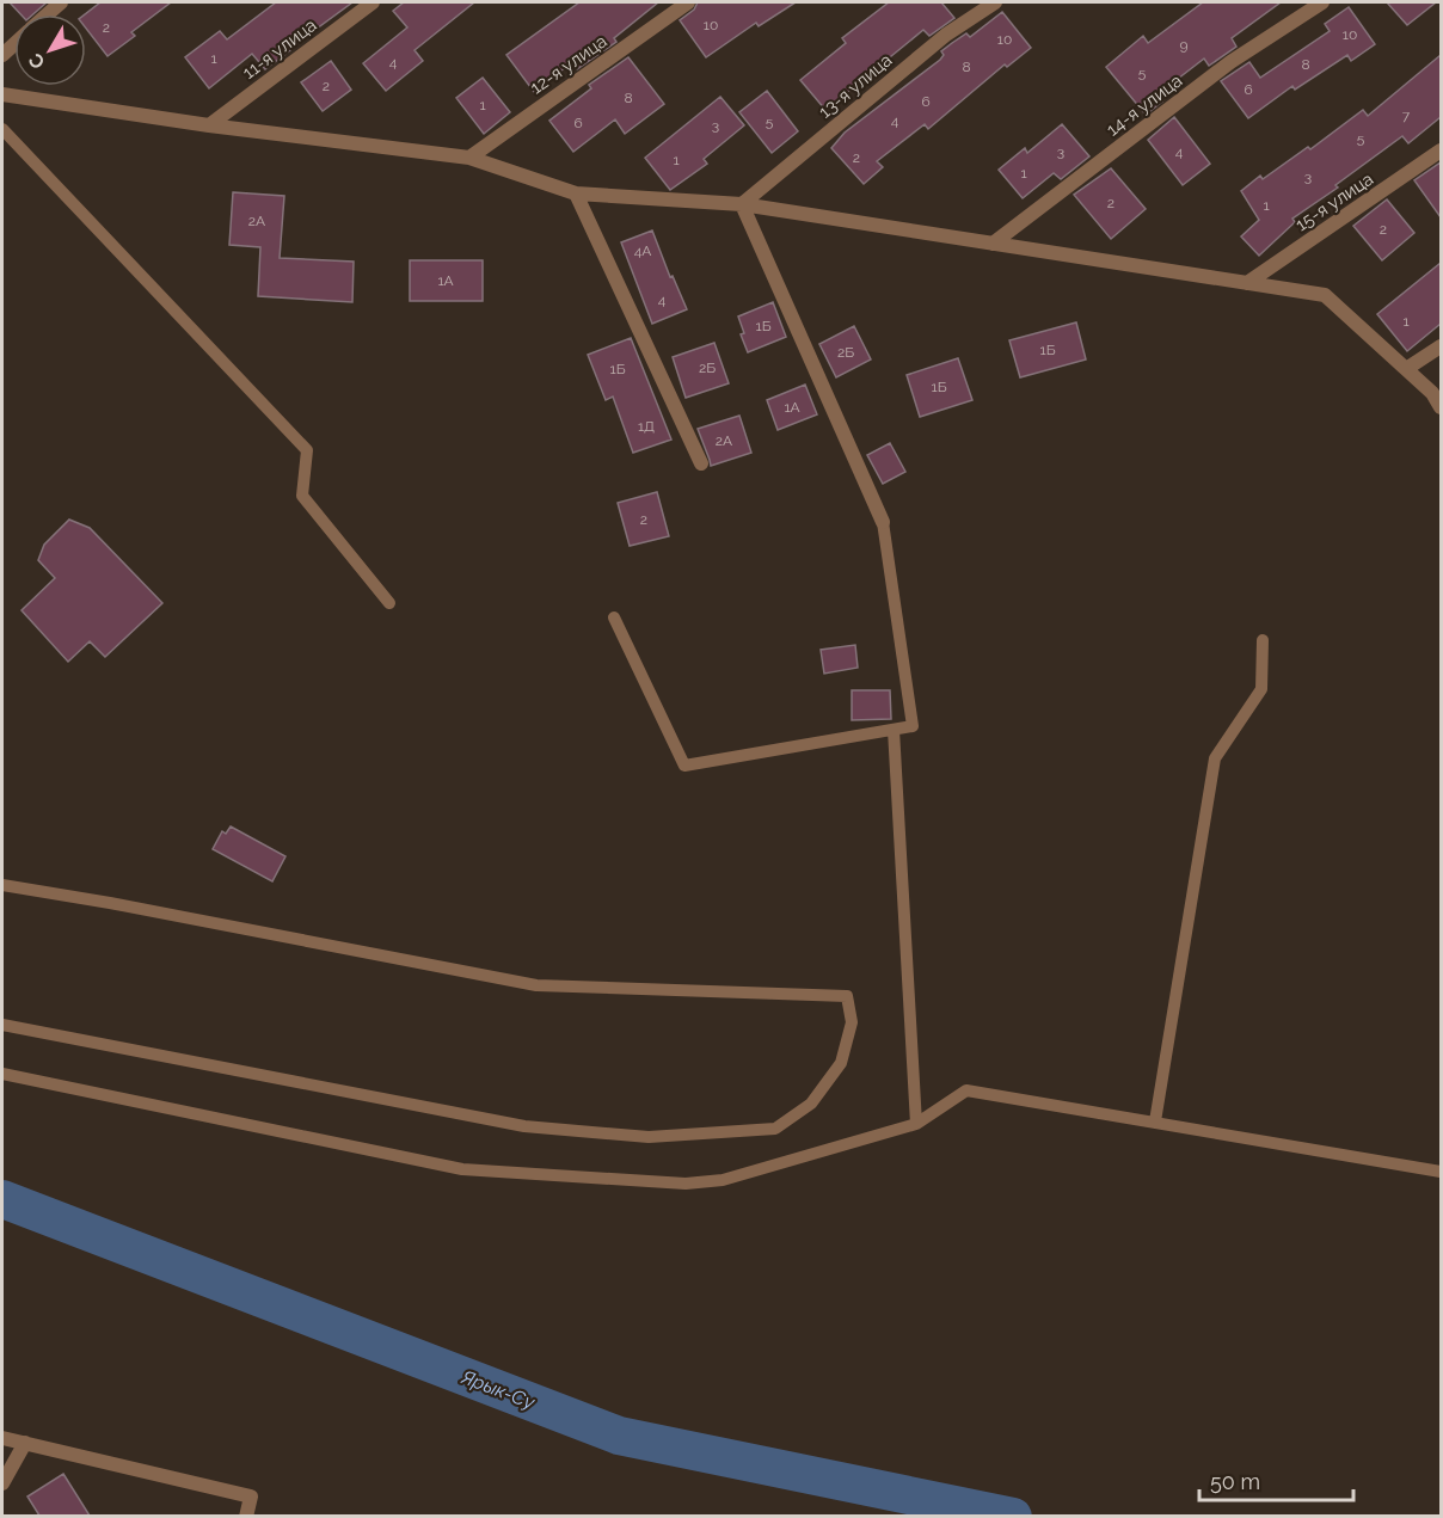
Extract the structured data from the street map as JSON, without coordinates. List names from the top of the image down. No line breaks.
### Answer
{"streets":{"street":["11-я улица","12-я улица","13-я улица","14-я улица","15-я улица"]},"water":["Ярык-Су"],"house_numbers":["10","2","10","10","9","1","4","8","8","5","2","6","8","6","1","7","4","5","6","3","5","3","4","2","1","1","3","2","1","2А","2","4А","1А","4","1","1Б","1Б","2Б","2Б","1Б","1Б","1А","1Д","2А","2"],"scale_bar":"50 m","north":"bottom left"}
